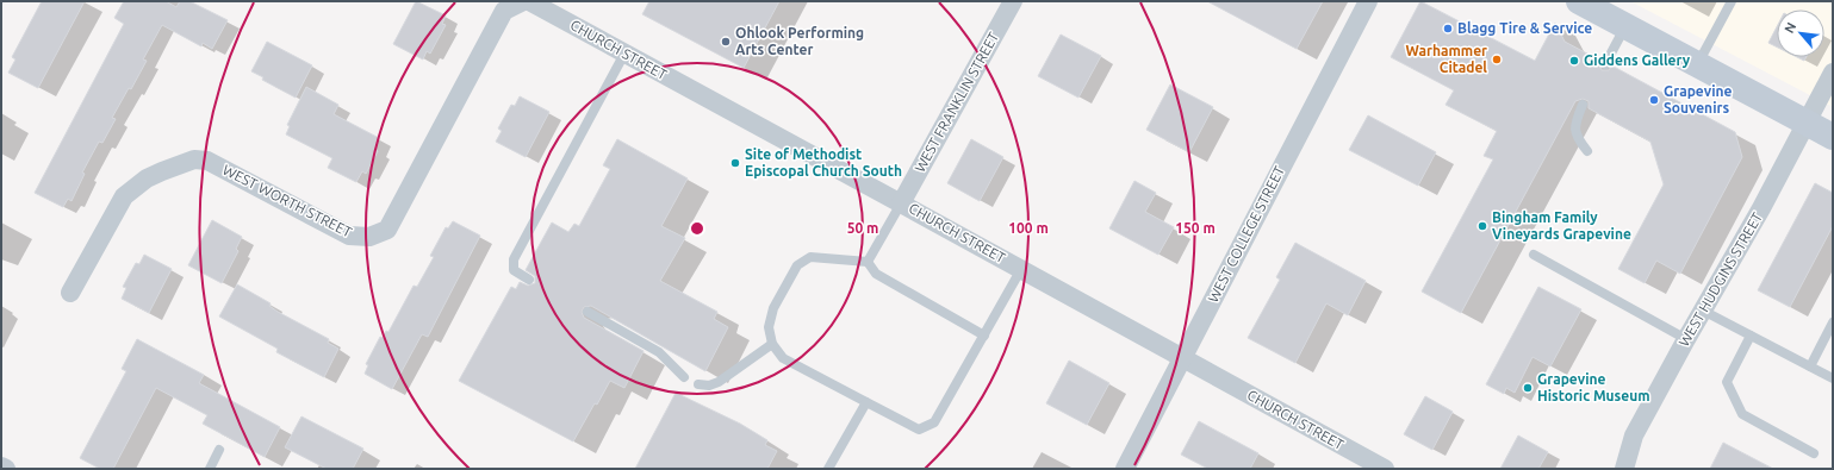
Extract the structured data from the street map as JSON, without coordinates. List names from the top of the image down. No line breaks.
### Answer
{"streets":{"street":["CHURCH STREET","WEST FRANKLIN STREET","WEST WORTH STREET","WEST COLLEGE STREET","WEST HUDGINS STREET"]},"crossings":[["CHURCH STREET","WEST FRANKLIN STREET"],["CHURCH STREET","WEST COLLEGE STREET"]],"places":["Blagg Tire & Service","Ohlook Performing Arts Center","Warhammer Citadel","Giddens Gallery","Grapevine Souvenirs","Site of Methodist Episcopal Church South","Bingham Family Vineyards Grapevine","Grapevine Historic Museum"],"north":"top left","rings":["50 m","100 m","150 m"]}
